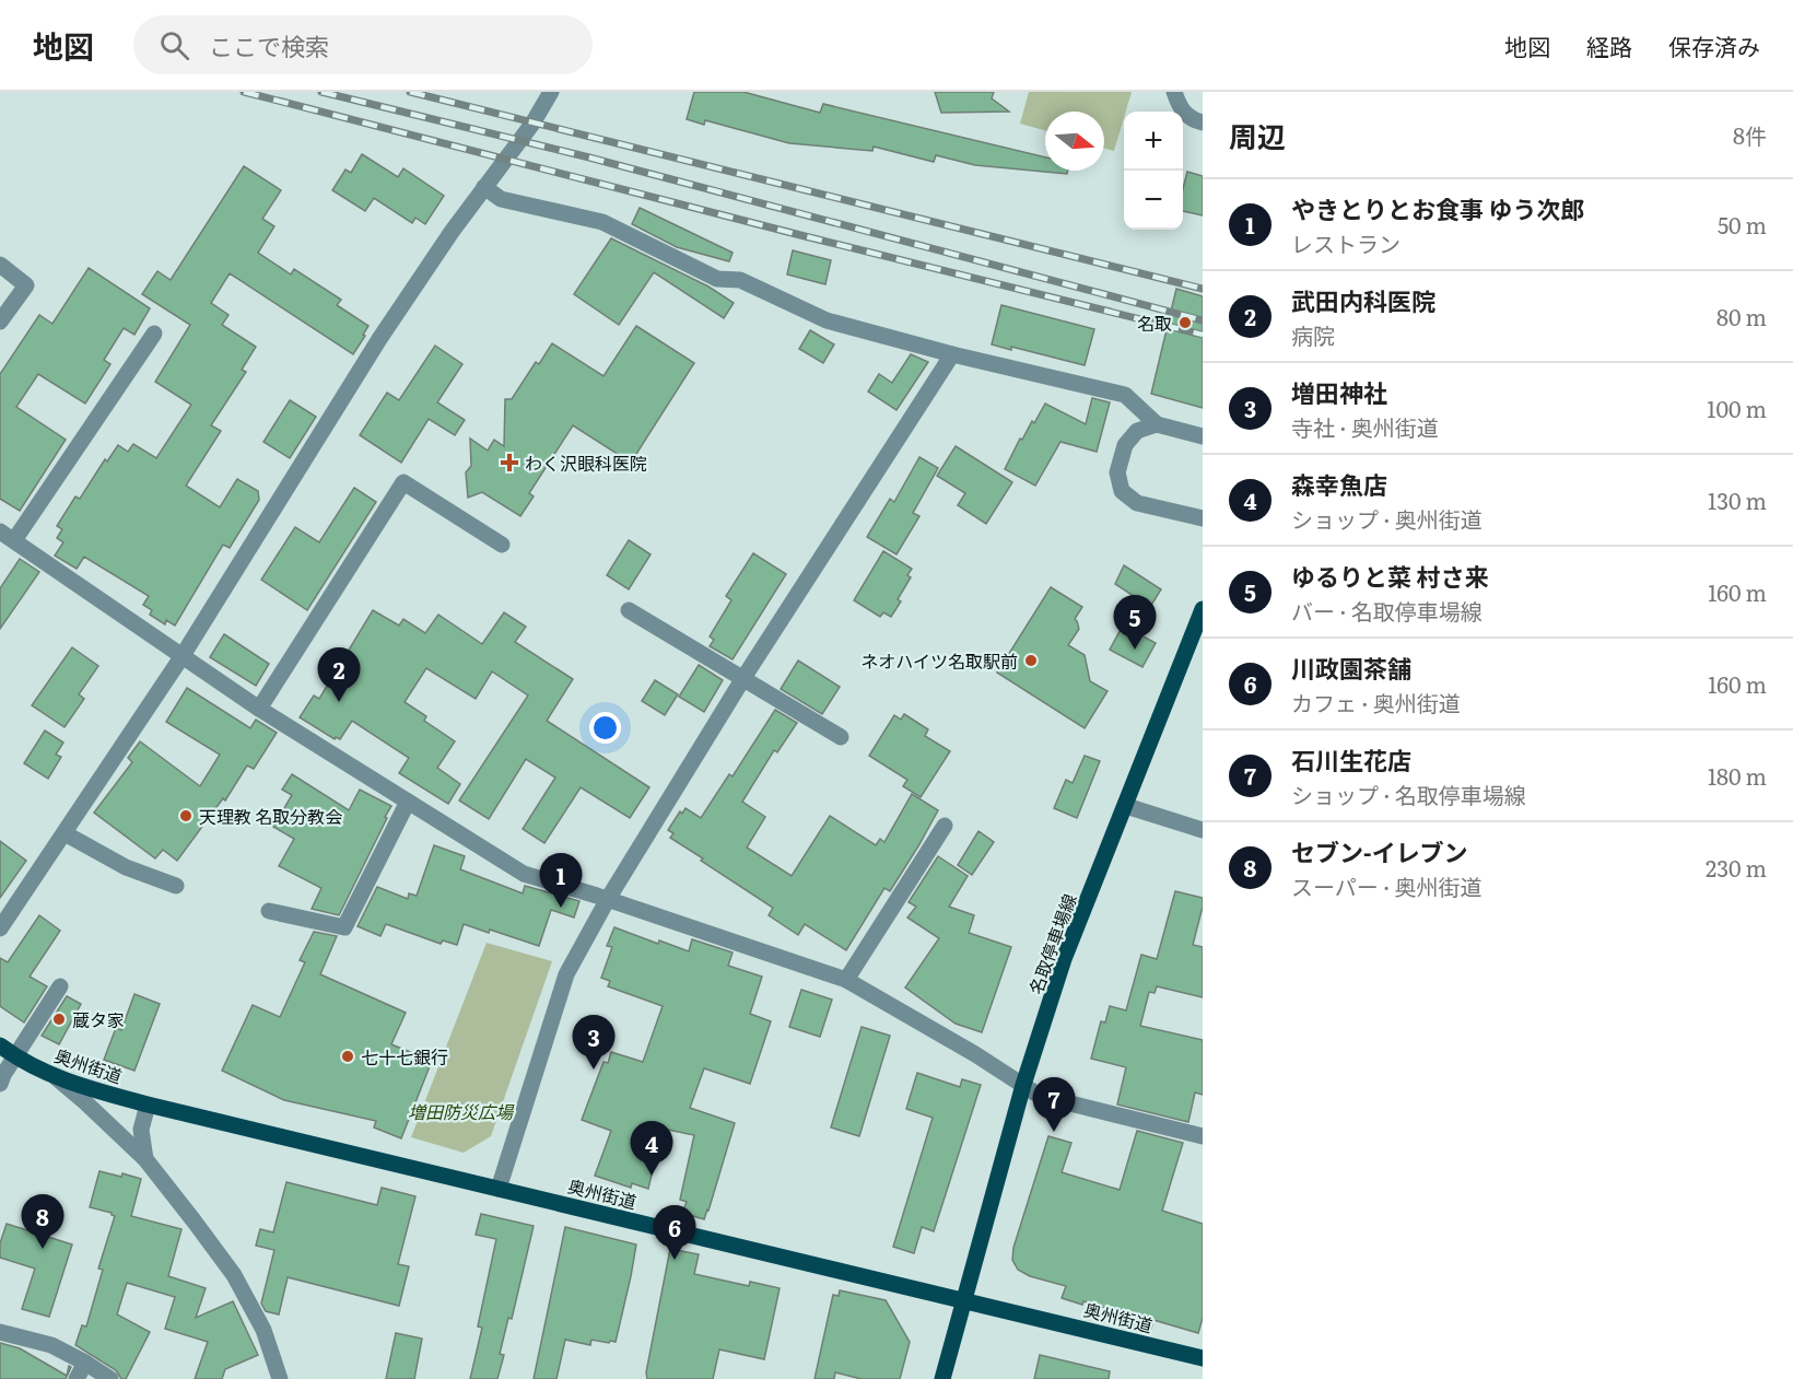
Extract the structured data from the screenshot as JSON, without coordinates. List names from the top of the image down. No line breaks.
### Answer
{"streets":{"main road":["名取停車場線","奥州街道"]},"crossings":[["名取停車場線","奥州街道"]],"parks":["増田防災広場"],"places":{"other":["名取","ネオハイツ名取駅前","天理教 名取分教会","蔵タ家","七十七銀行"],"health":["わく沢眼科医院"]},"north":"right","page":{"header":"地図","search":"ここで検索","nav":["地図","経路","保存済み"],"heading":["周辺","8件"],"map_buttons":["+","−"],"list":[{"mark":"1","name":"やきとりとお食事 ゆう次郎","note":"レストラン","value":"50 m"},{"mark":"2","name":"武田内科医院","note":"病院","value":"80 m"},{"mark":"3","name":"増田神社","note":"寺社 · 奥州街道","value":"100 m"},{"mark":"4","name":"森幸魚店","note":"ショップ · 奥州街道","value":"130 m"},{"mark":"5","name":"ゆるりと菜 村さ来","note":"バー · 名取停車場線","value":"160 m"},{"mark":"6","name":"川政園茶舗","note":"カフェ · 奥州街道","value":"160 m"},{"mark":"7","name":"石川生花店","note":"ショップ · 名取停車場線","value":"180 m"},{"mark":"8","name":"セブン-イレブン","note":"スーパー · 奥州街道","value":"230 m"}],"pins":["5","2","1","3","7","4","8","6"]}}
